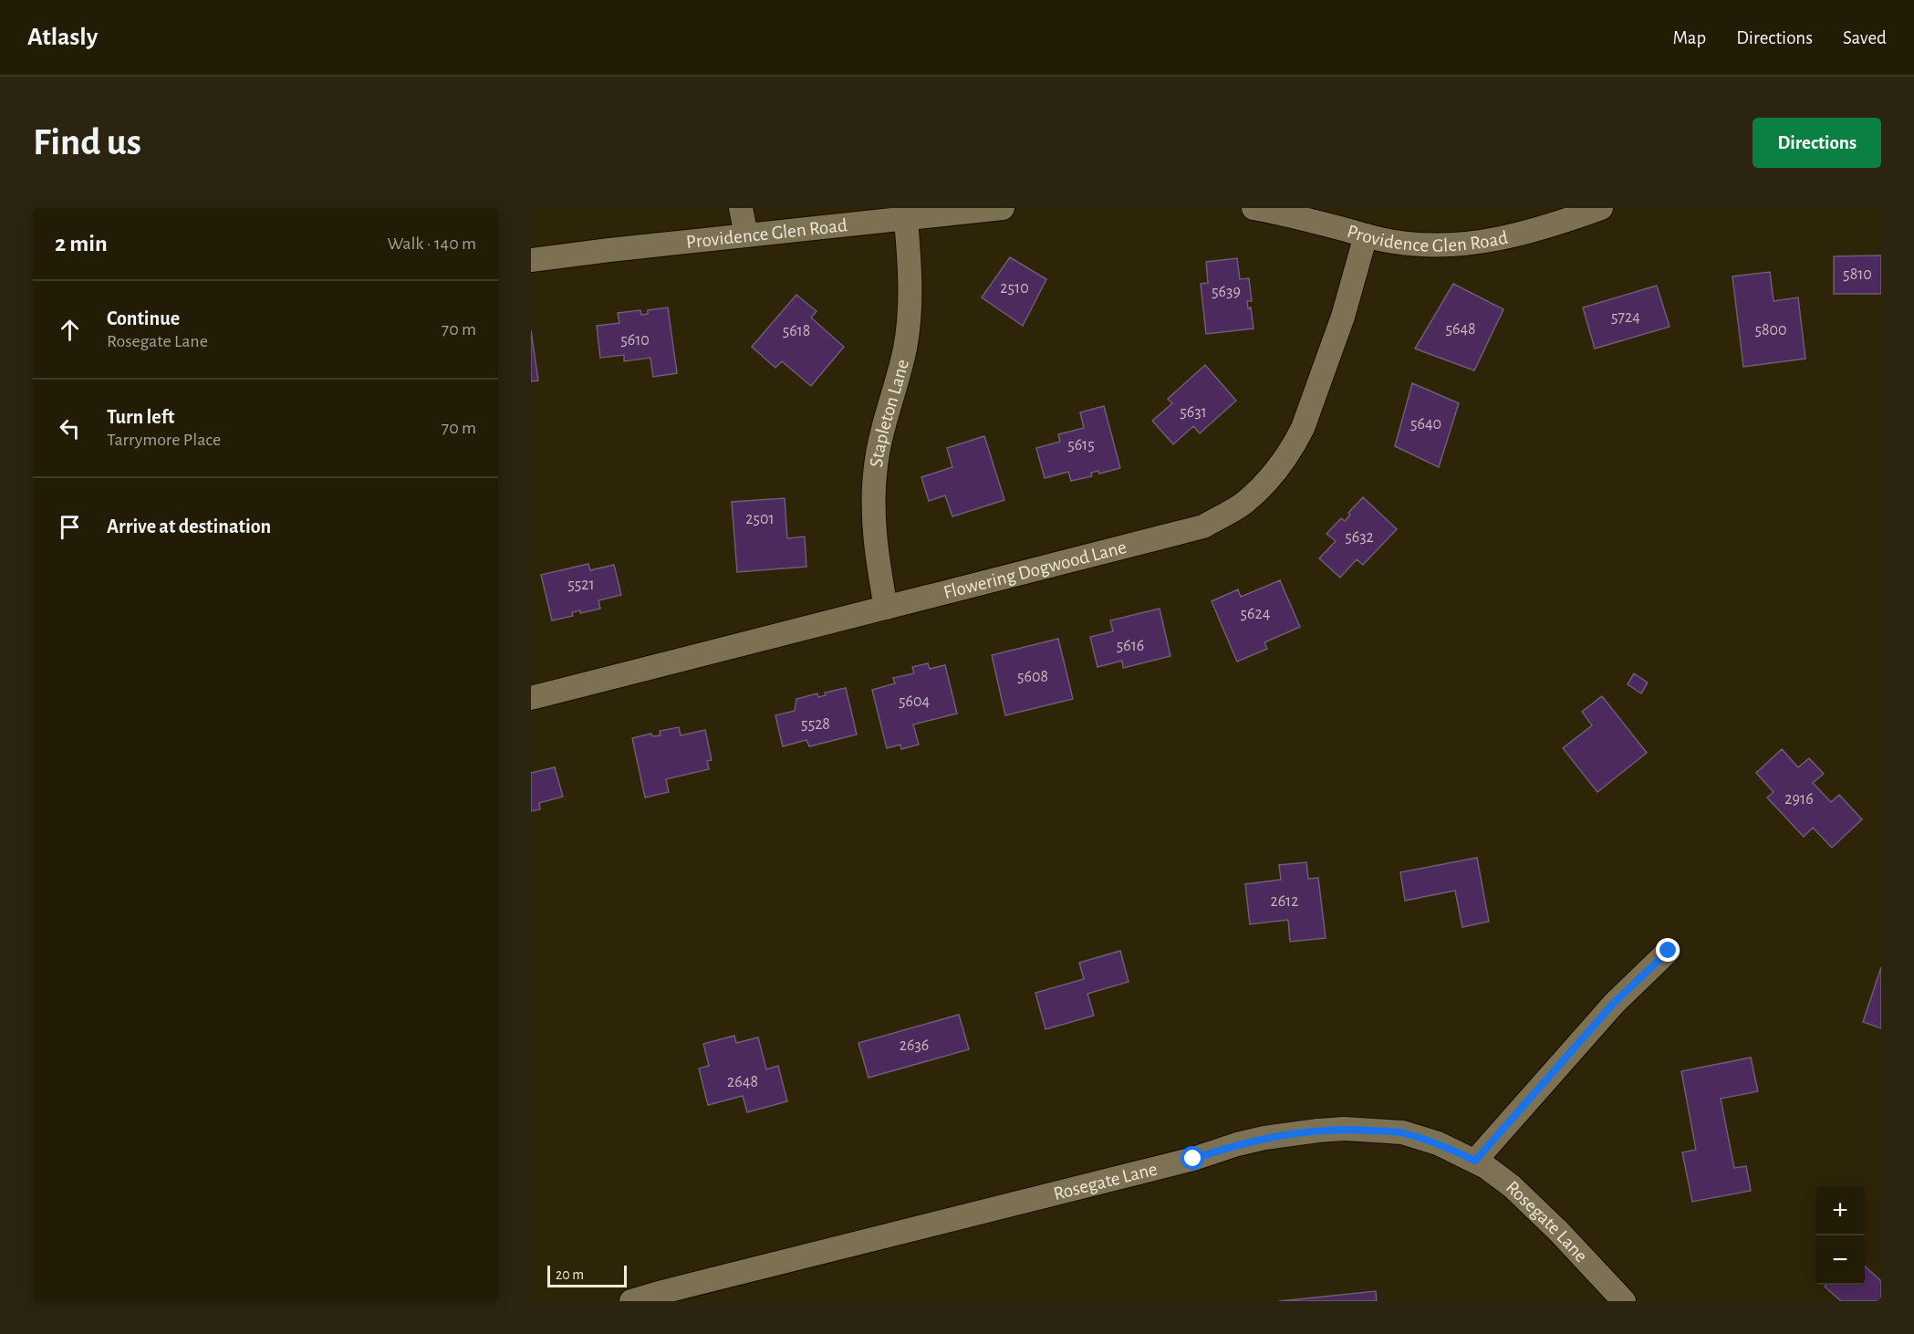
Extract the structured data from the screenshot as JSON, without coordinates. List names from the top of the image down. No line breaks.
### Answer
{"streets":{"street":["Providence Glen Road","Stapleton Lane","Flowering Dogwood Lane","Rosegate Lane"]},"crossings":[["Providence Glen Road","Stapleton Lane"],["Providence Glen Road","Flowering Dogwood Lane"],["Stapleton Lane","Flowering Dogwood Lane"]],"house_numbers":["5810","2510","5639","5724","5648","5800","5618","5610","5631","5640","5615","2501","5632","5521","5624","5616","5608","5604","5528","2916","2612","2636","2648"],"scale_bar":"20 m","page":{"header":"Atlasly","nav":["Map","Directions","Saved"],"buttons":"Directions","title":"Find us","heading":["2 min","Walk · 140 m"],"list":[["Continue","Rosegate Lane","70 m"],["Turn left","Tarrymore Place","70 m"],"Arrive at destination"],"map_buttons":["+","−"],"scale":"20 m"}}
